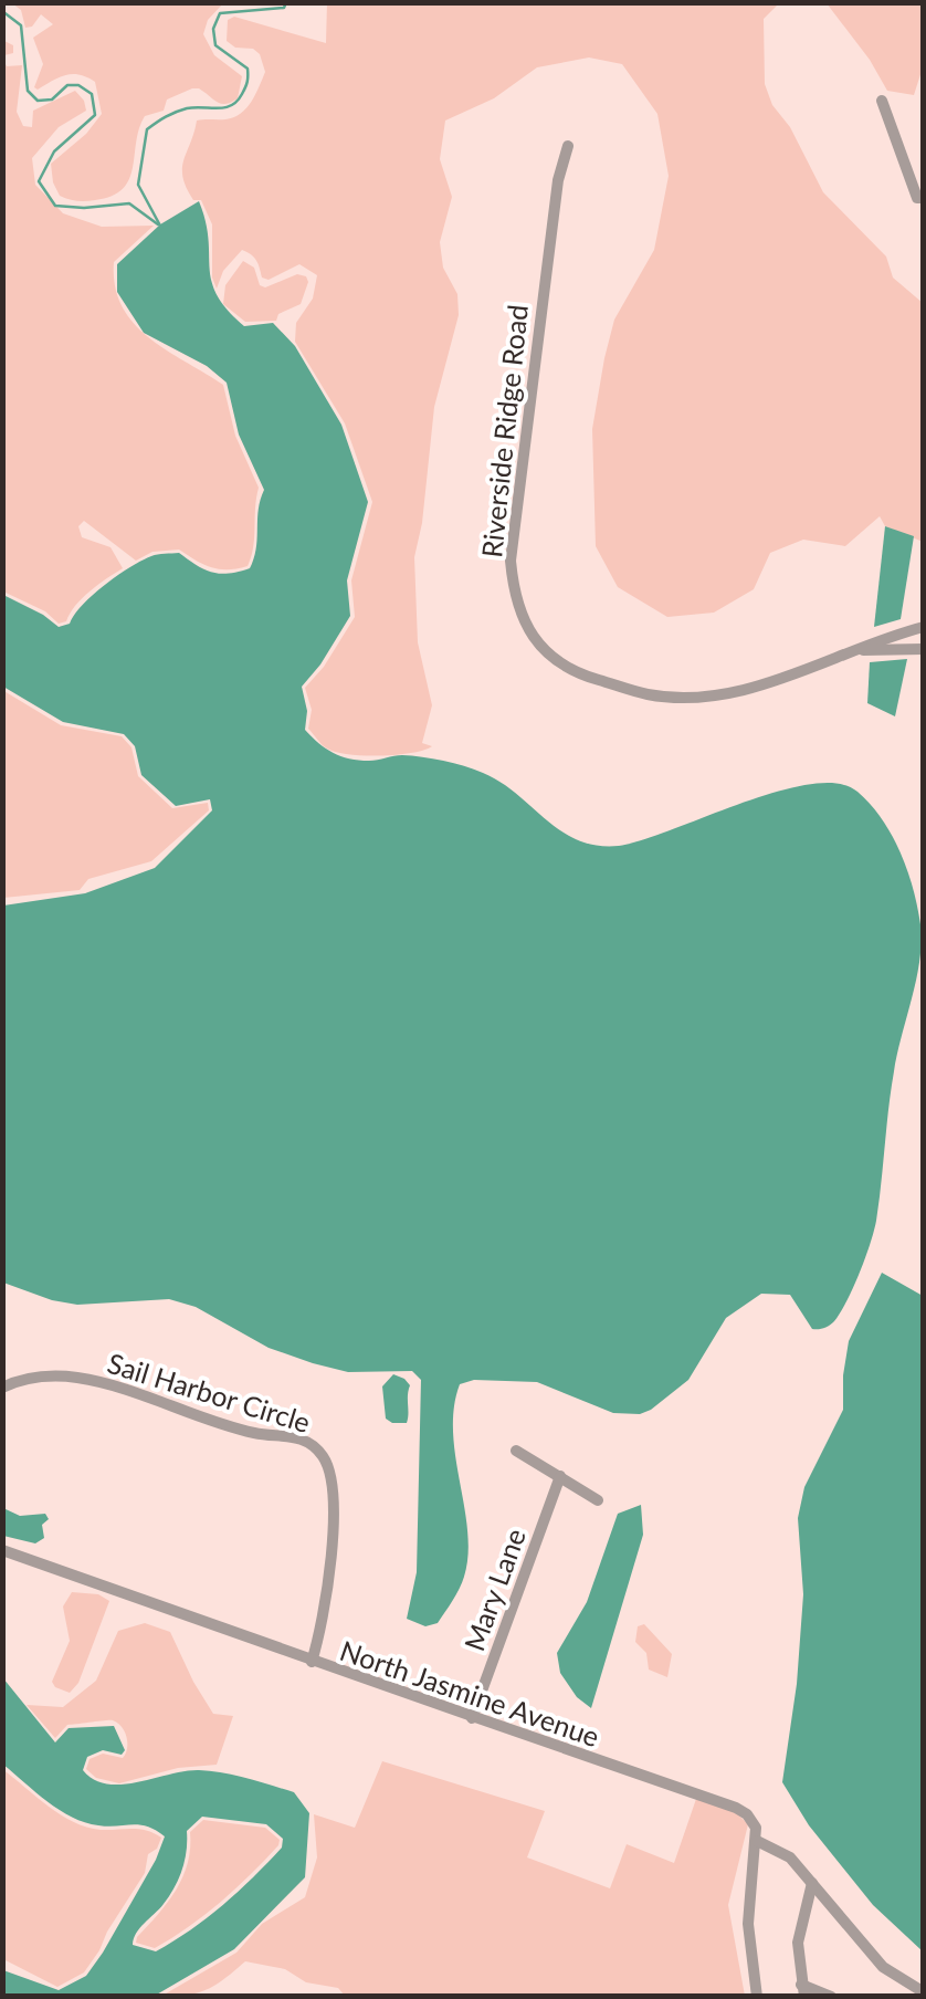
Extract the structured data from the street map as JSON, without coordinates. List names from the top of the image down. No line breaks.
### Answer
{"streets":{"street":["Riverside Ridge Road","Sail Harbor Circle","Mary Lane","North Jasmine Avenue"]},"crossings":[["Sail Harbor Circle","North Jasmine Avenue"],["Mary Lane","North Jasmine Avenue"]]}
